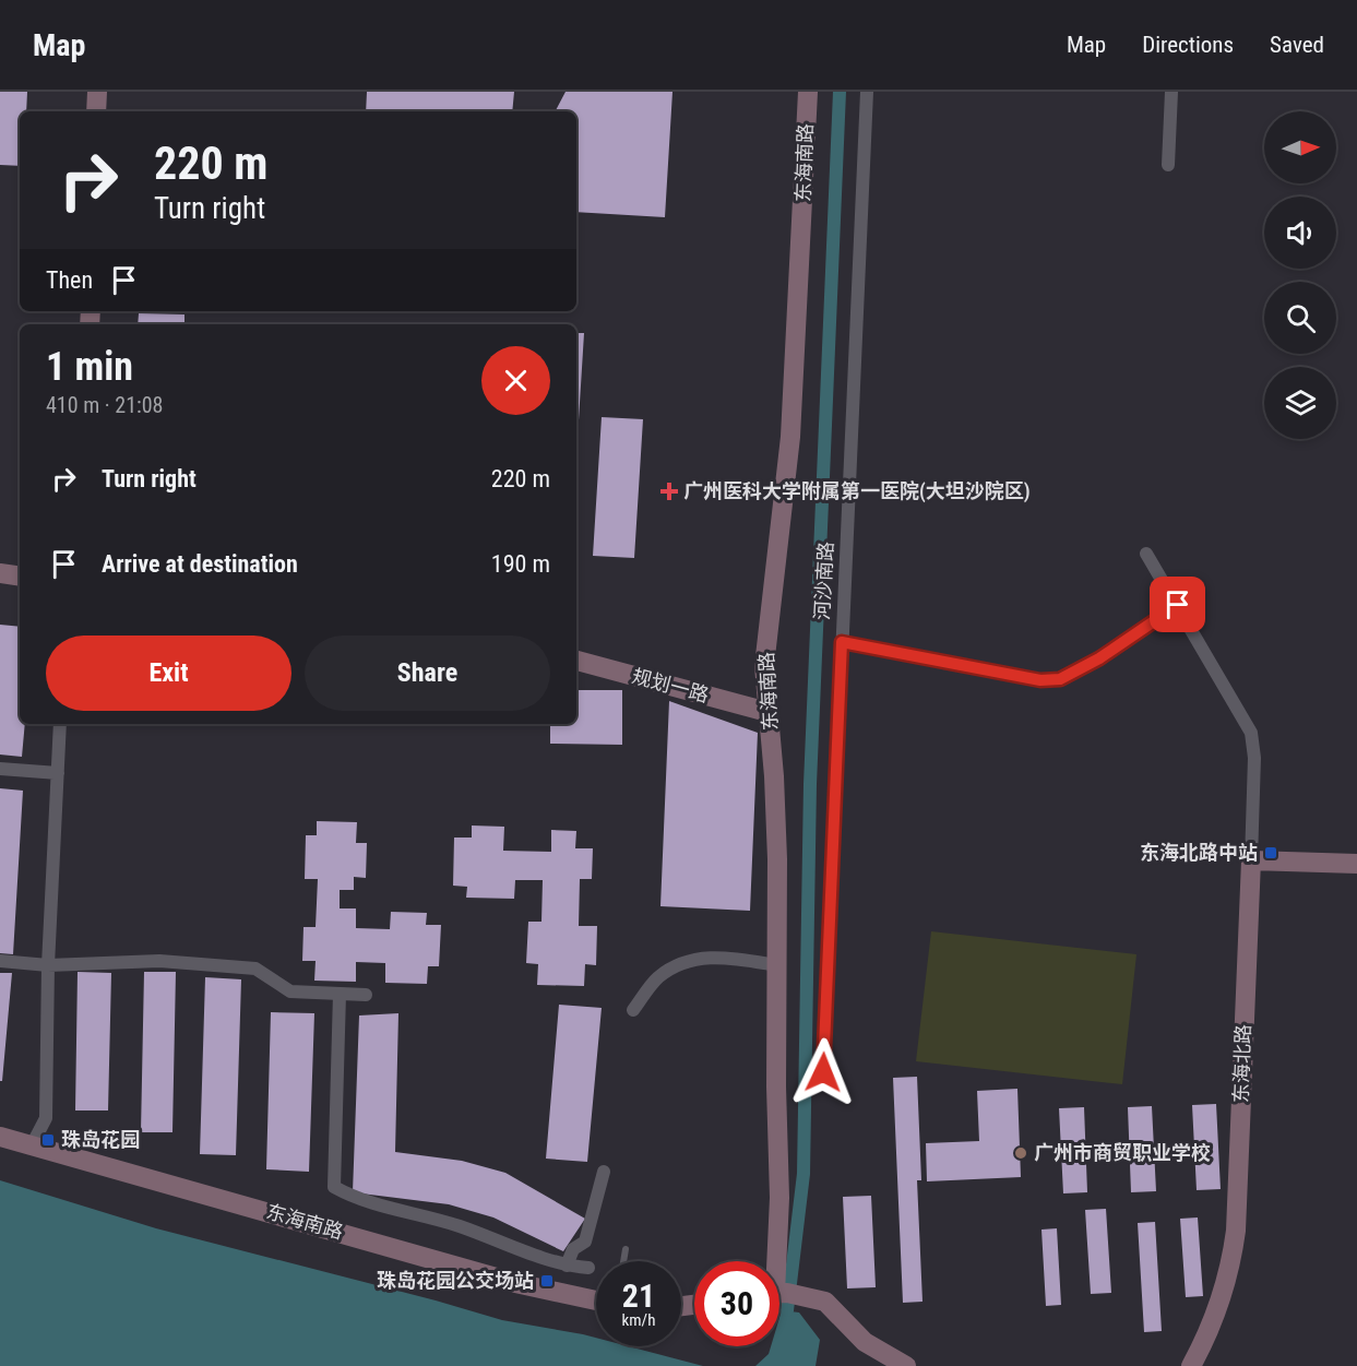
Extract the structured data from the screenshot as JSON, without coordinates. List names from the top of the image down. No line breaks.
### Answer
{"streets":{"street":["东海南路","河沙南路","规划一路","东海北路"]},"crossings":[["东海南路","规划一路"]],"places":{"health":["广州医科大学附属第一医院(大坦沙院区)"],"transit":["东海北路中站","珠岛花园","珠岛花园公交场站"],"other":["广州市商贸职业学校"]},"north":"right","page":{"header":"Map","nav":["Map","Directions","Saved"],"turn":["220 m","Turn right"],"then":"Then","heading":["1 min","410 m · 21:08"],"list":[{"name":"Turn right","value":"220 m"},{"name":"Arrive at destination","value":"190 m"}],"buttons":["Exit","Share"],"speed":"21 km/h","limit":"30"}}
